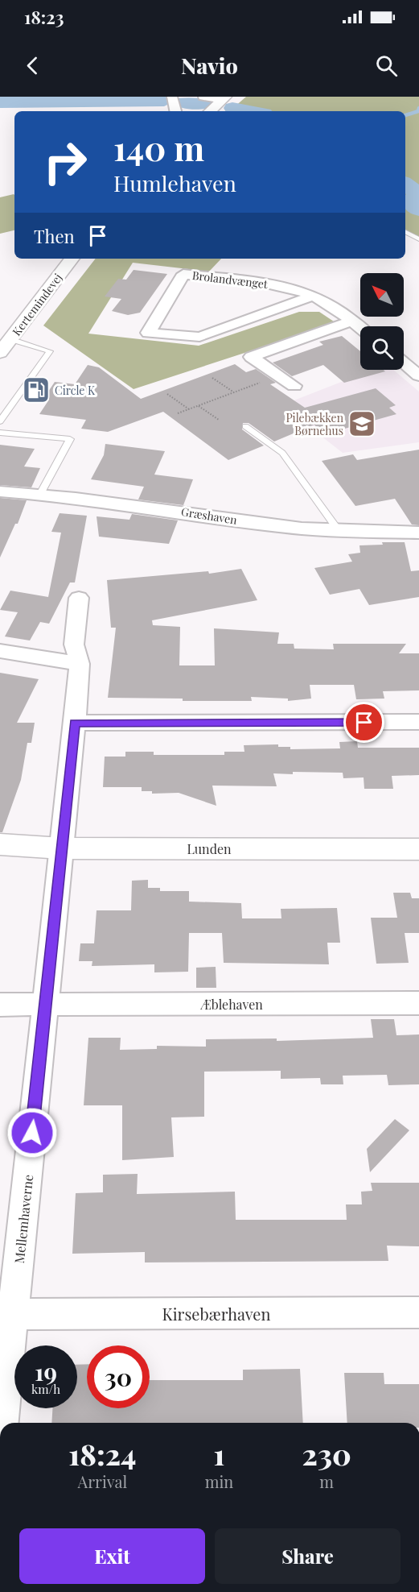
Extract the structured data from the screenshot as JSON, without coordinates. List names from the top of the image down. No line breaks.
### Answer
{"streets":{"main road":["Kertemindevej","Lunden"],"street":["Brolandvænget","Græshaven","Æblehaven","Mellemhaverne","Kirsebærhaven"]},"crossings":[["Lunden","Mellemhaverne"],["Æblehaven","Mellemhaverne"],["Mellemhaverne","Kirsebærhaven"]],"places":{"fuel station":["Circle K"],"school or university":["Pilebækken Børnehus"]},"north":"top left","page":{"status":"18:23","header":"Navio","turn":["140 m","Humlehaven"],"then":"Then","speed":"19 km/h","limit":"30","eta":["18:24","Arrival","1","min","230","m"],"buttons":["Exit","Share"]}}
